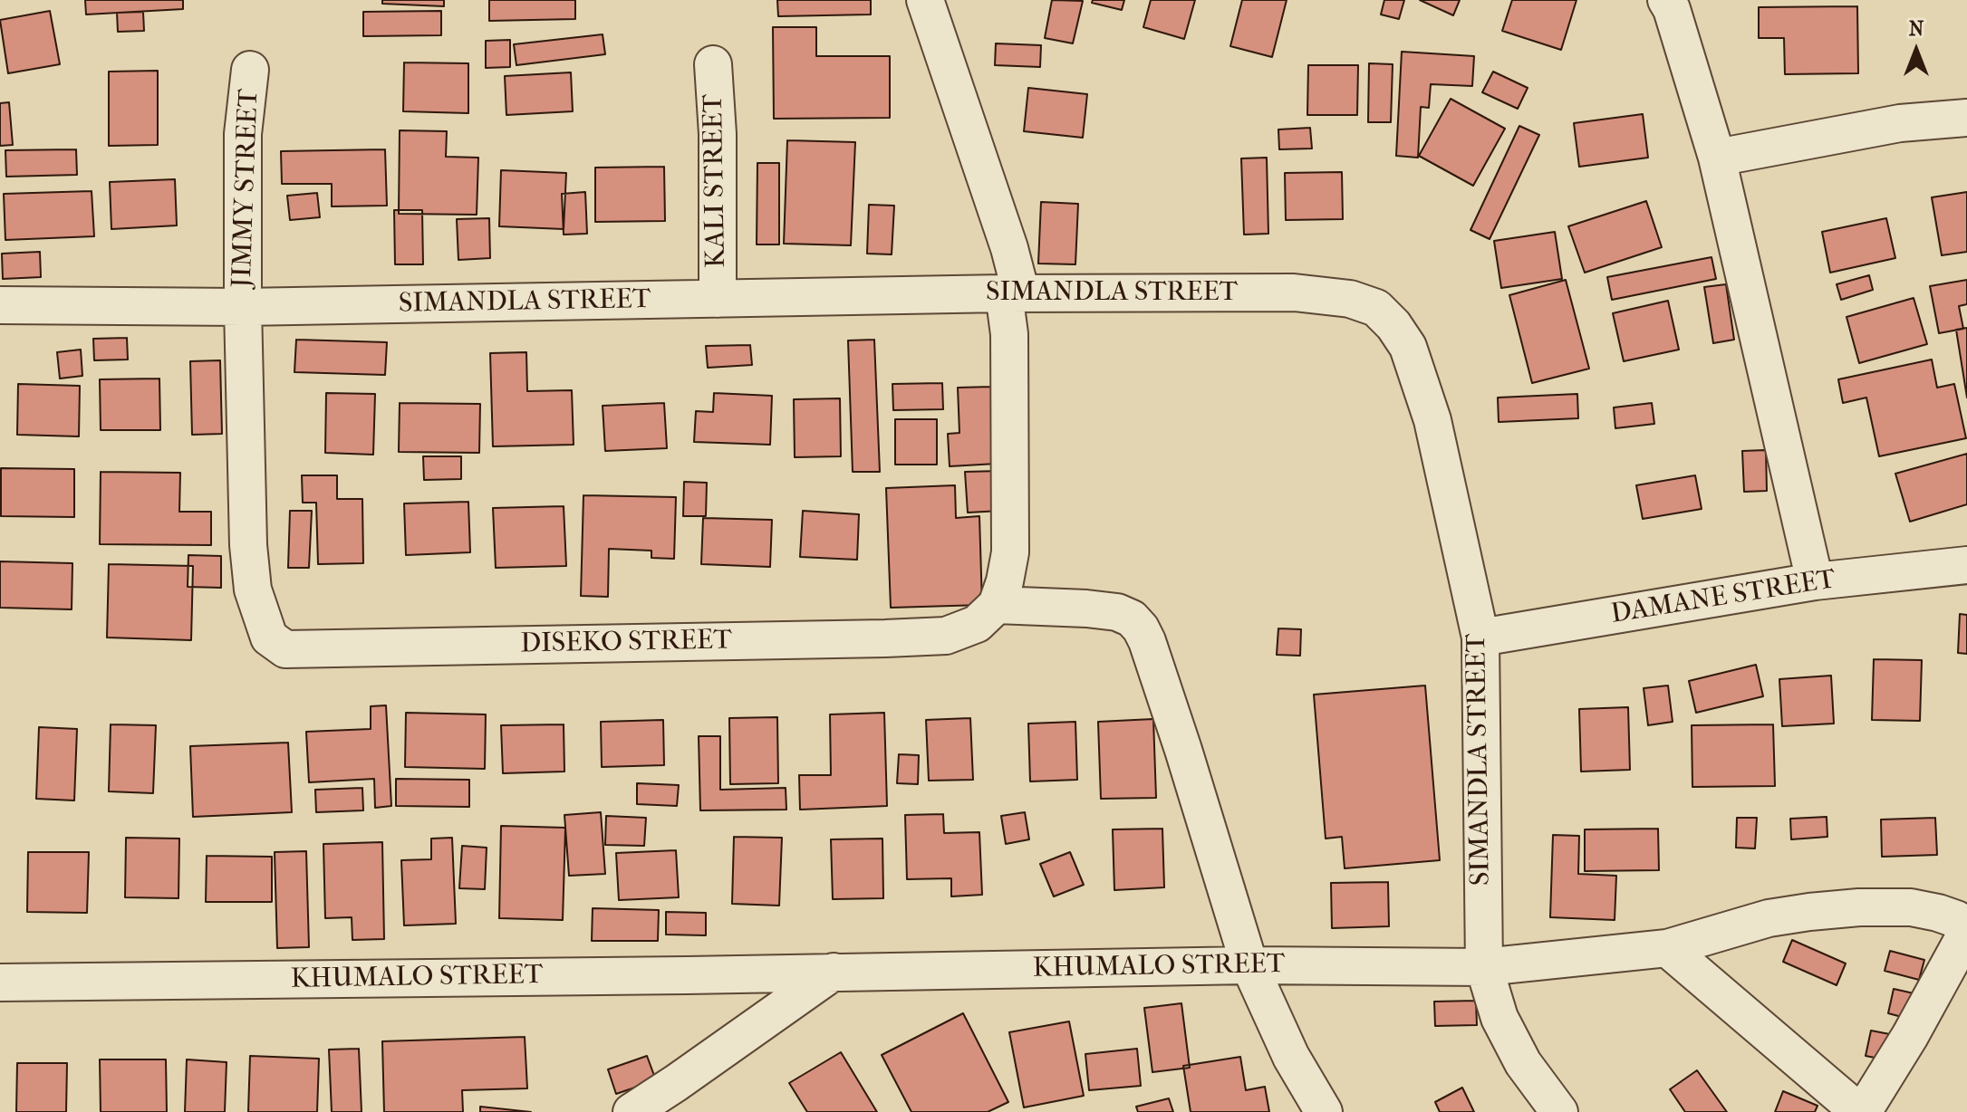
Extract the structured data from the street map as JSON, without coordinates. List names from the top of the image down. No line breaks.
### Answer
{"streets":{"street":["KALI STREET","JIMMY STREET","SIMANDLA STREET","DAMANE STREET","DISEKO STREET","KHUMALO STREET"]},"crossings":[["KALI STREET","SIMANDLA STREET"],["JIMMY STREET","SIMANDLA STREET"],["JIMMY STREET","DISEKO STREET"],["SIMANDLA STREET","DAMANE STREET"],["SIMANDLA STREET","DISEKO STREET"],["SIMANDLA STREET","KHUMALO STREET"]],"north":"top"}
